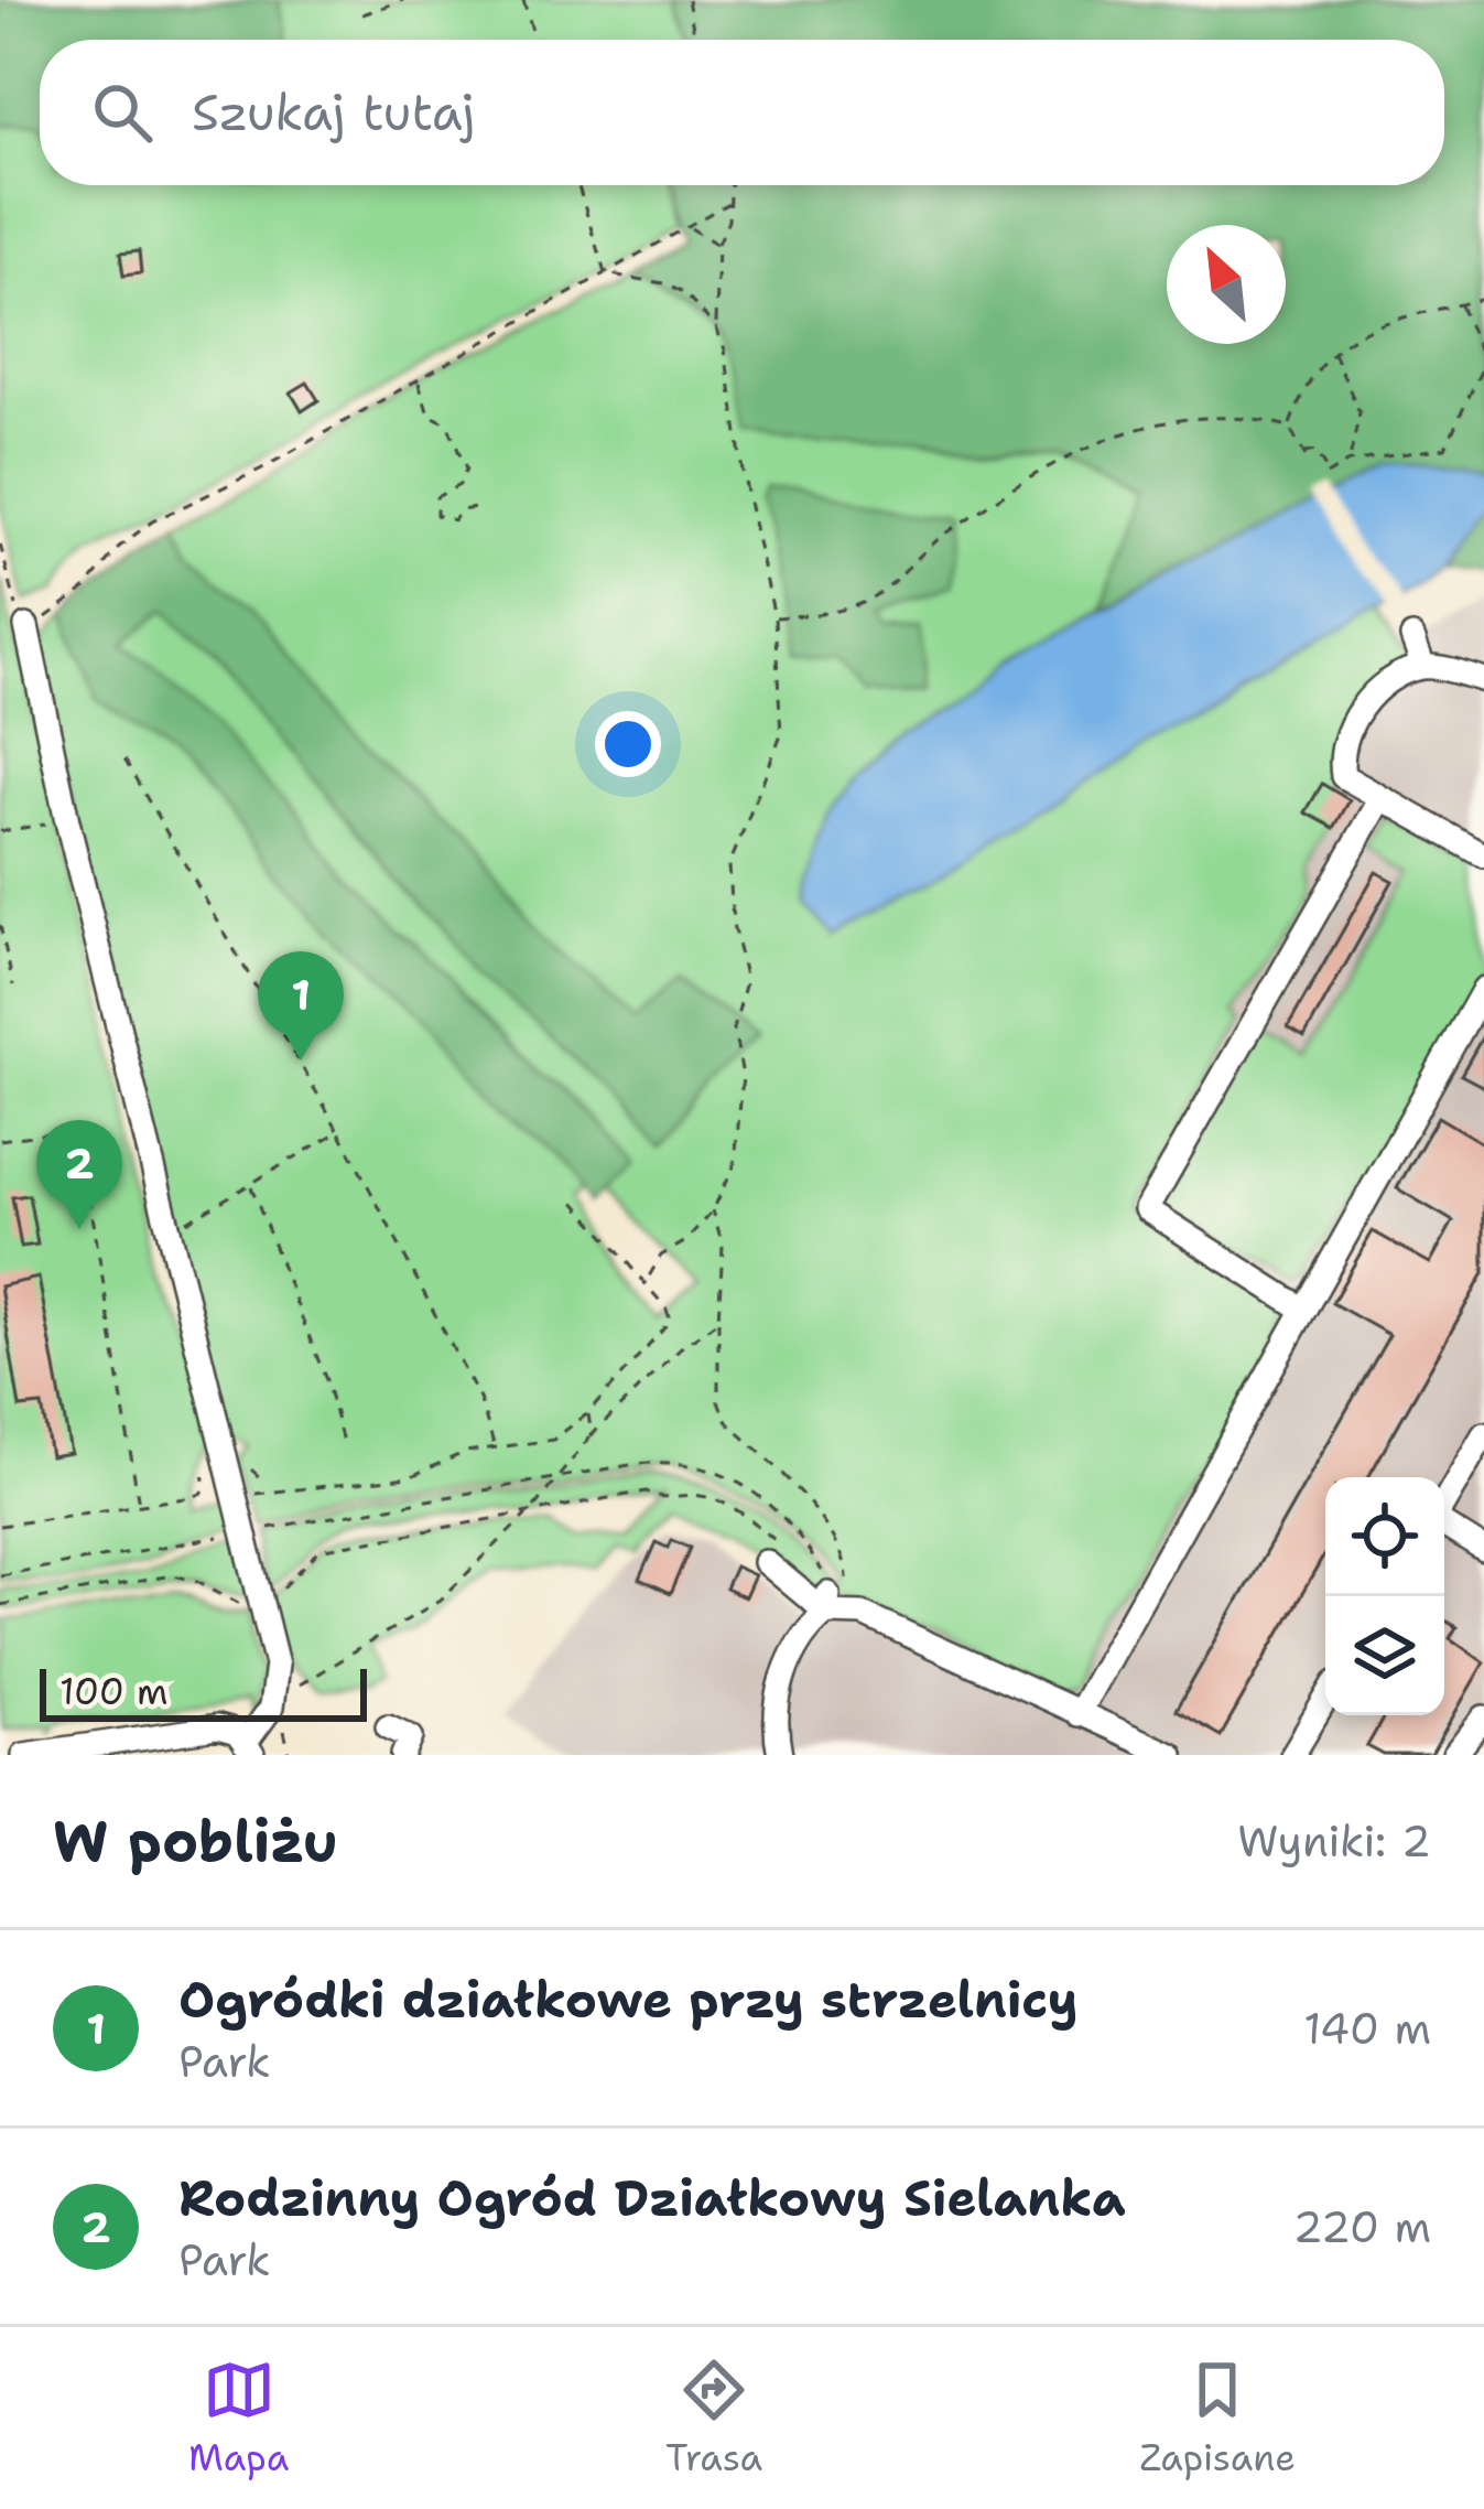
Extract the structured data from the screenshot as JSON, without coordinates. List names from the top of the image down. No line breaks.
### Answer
{"scale_bar":"100 m","north":"top left","page":{"search":"Szukaj tutaj","pins":["1","2"],"scale":"100 m","heading":["W pobliżu","Wyniki: 2"],"list":[{"mark":"1","name":"Ogródki działkowe przy strzelnicy","note":"Park","value":"140 m"},{"mark":"2","name":"Rodzinny Ogród Działkowy Sielanka","note":"Park","value":"220 m"}],"nav":["Mapa","Trasa","Zapisane"]}}
